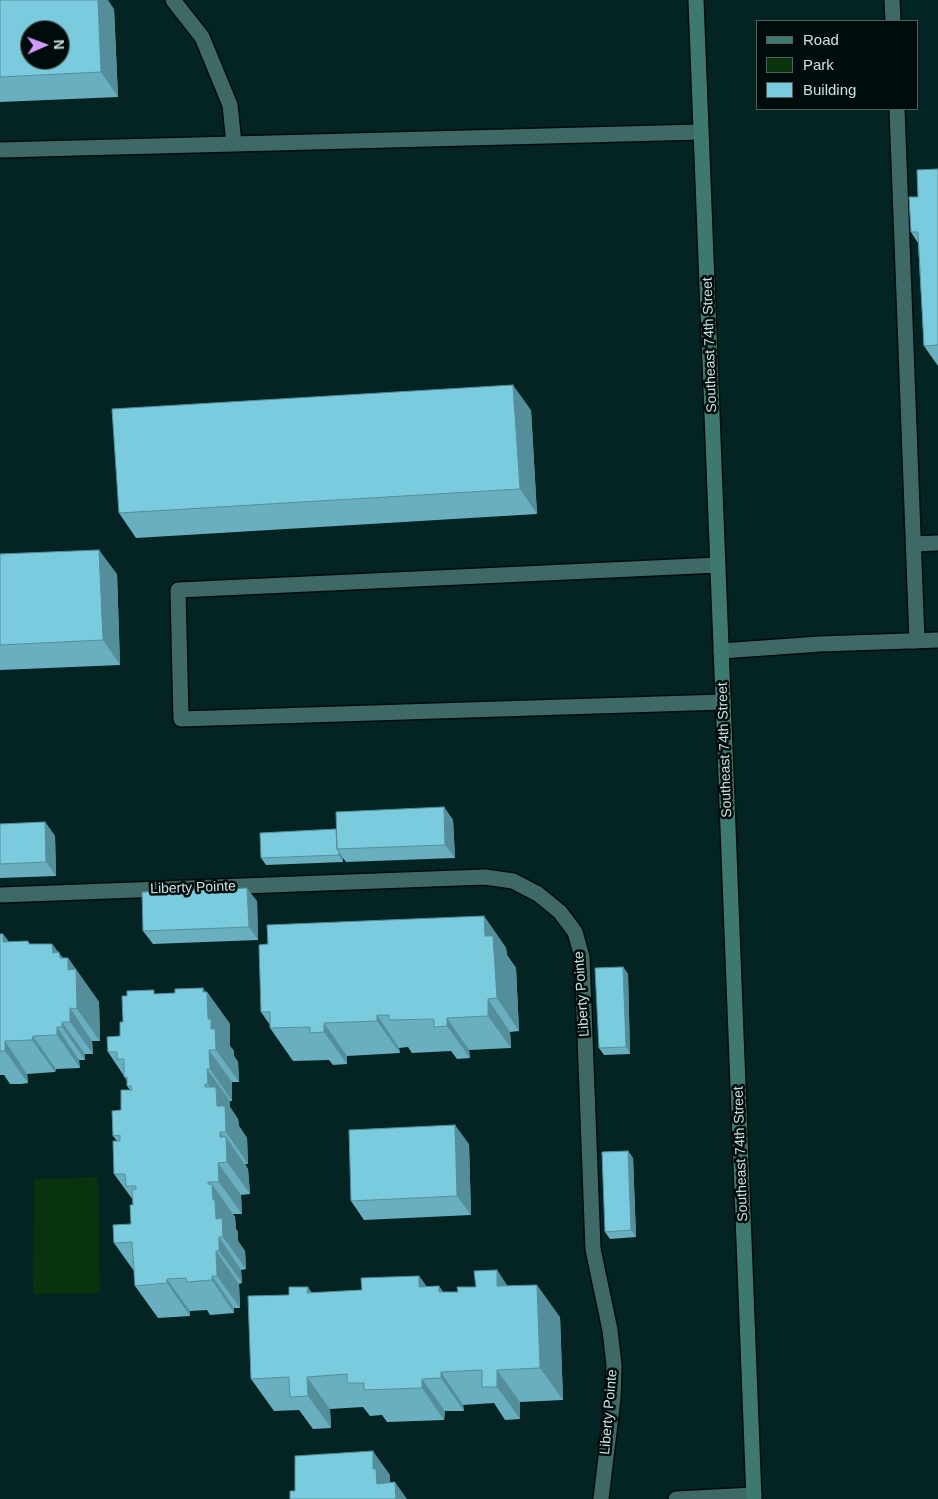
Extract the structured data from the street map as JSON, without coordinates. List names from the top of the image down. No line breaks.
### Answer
{"streets":{"main road":["Southeast 74th Street"],"street":["Liberty Pointe"]},"legend":["Road","Park","Building"],"north":"right"}
